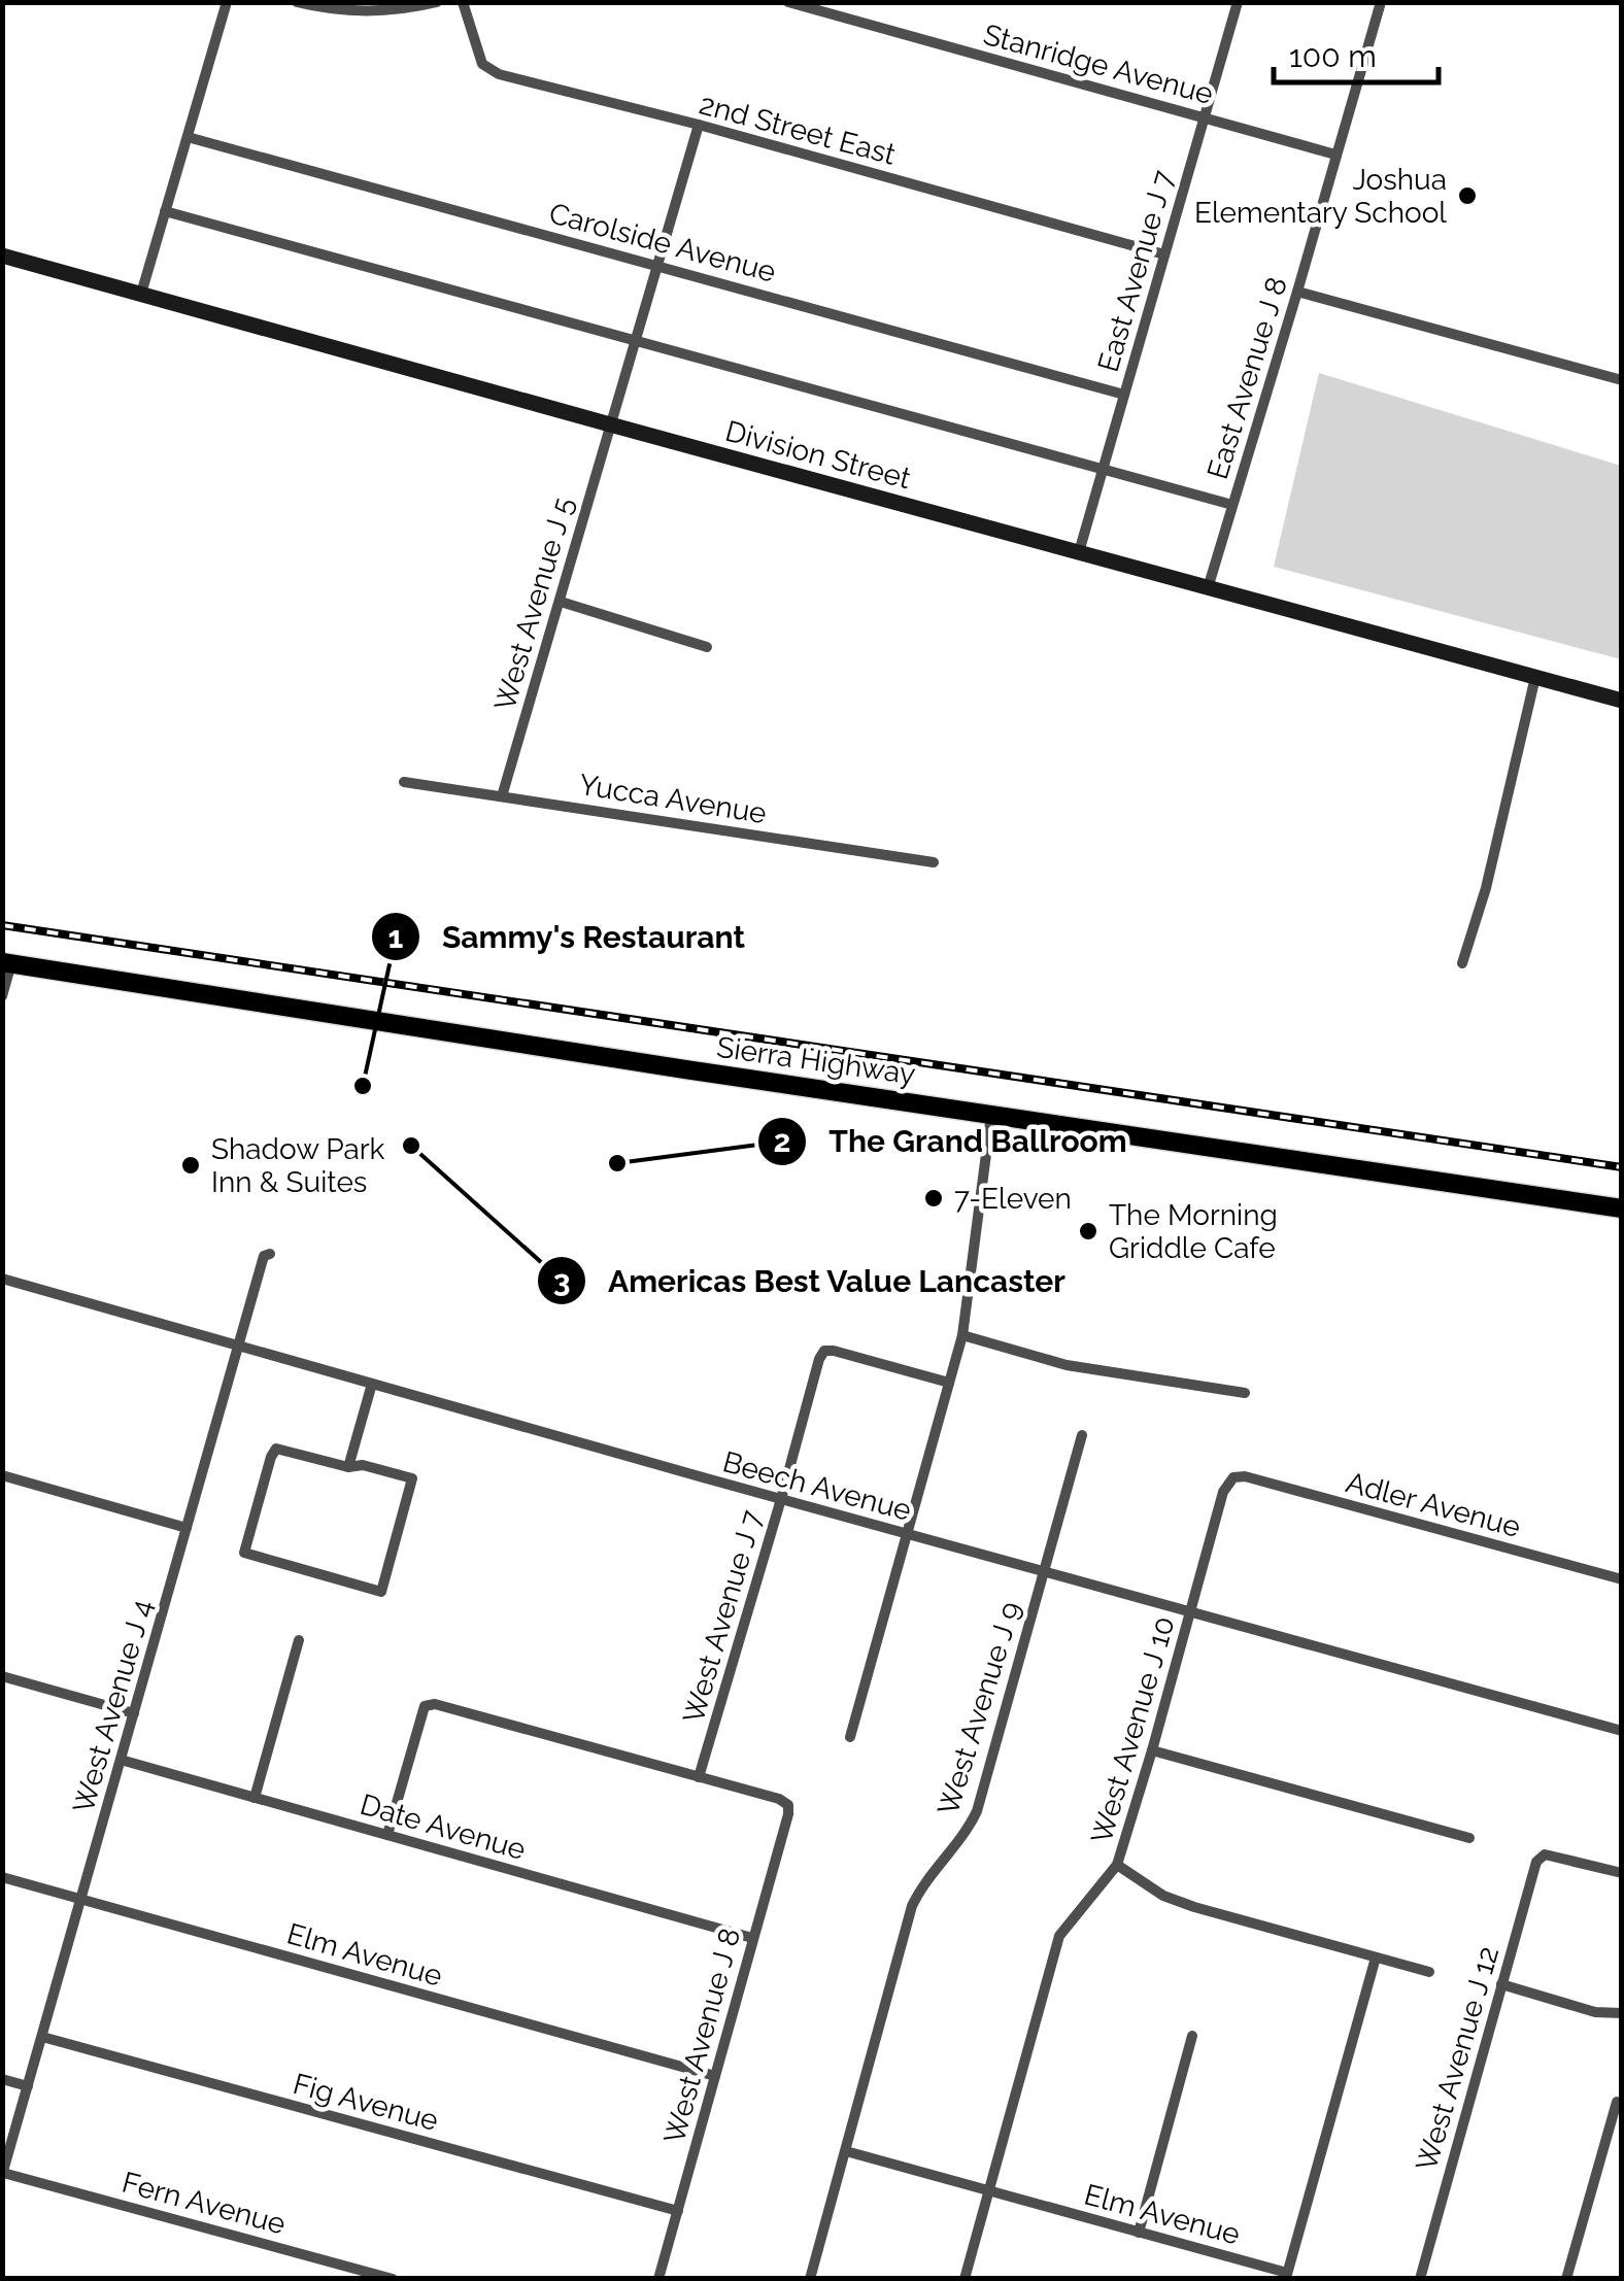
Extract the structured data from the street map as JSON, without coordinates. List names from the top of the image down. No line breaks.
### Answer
{"streets":{"main road":["Division Street","Sierra Highway"],"street":["Stanridge Avenue","2nd Street East","Carolside Avenue","East Avenue J 7","East Avenue J 8","West Avenue J 5","Yucca Avenue","Beech Avenue","Adler Avenue","West Avenue J 7","West Avenue J 4","West Avenue J 9","West Avenue J 10","Date Avenue","Elm Avenue","West Avenue J 8","West Avenue J 12","Fig Avenue","Fern Avenue"]},"crossings":[["Stanridge Avenue","East Avenue J 7"],["Stanridge Avenue","East Avenue J 8"],["2nd Street East","East Avenue J 7"],["2nd Street East","West Avenue J 5"],["Carolside Avenue","East Avenue J 7"],["Carolside Avenue","West Avenue J 5"],["East Avenue J 7","Division Street"],["East Avenue J 8","Division Street"],["Division Street","West Avenue J 5"],["West Avenue J 5","Yucca Avenue"],["Beech Avenue","West Avenue J 7"],["Beech Avenue","West Avenue J 4"],["Beech Avenue","West Avenue J 9"],["Beech Avenue","West Avenue J 10"],["Adler Avenue","West Avenue J 10"],["West Avenue J 7","West Avenue J 8"],["West Avenue J 4","Date Avenue"],["West Avenue J 4","Elm Avenue"],["West Avenue J 4","Fig Avenue"],["West Avenue J 4","Fern Avenue"],["West Avenue J 9","Elm Avenue"],["West Avenue J 10","Elm Avenue"],["Date Avenue","West Avenue J 8"],["Elm Avenue","West Avenue J 8"],["West Avenue J 8","Fig Avenue"]],"places":["Joshua Elementary School","Sammy's Restaurant","Americas Best Value Lancaster","The Grand Ballroom","Shadow Park Inn & Suites","7-Eleven","The Morning Griddle Cafe"],"scale_bar":"100 m"}
